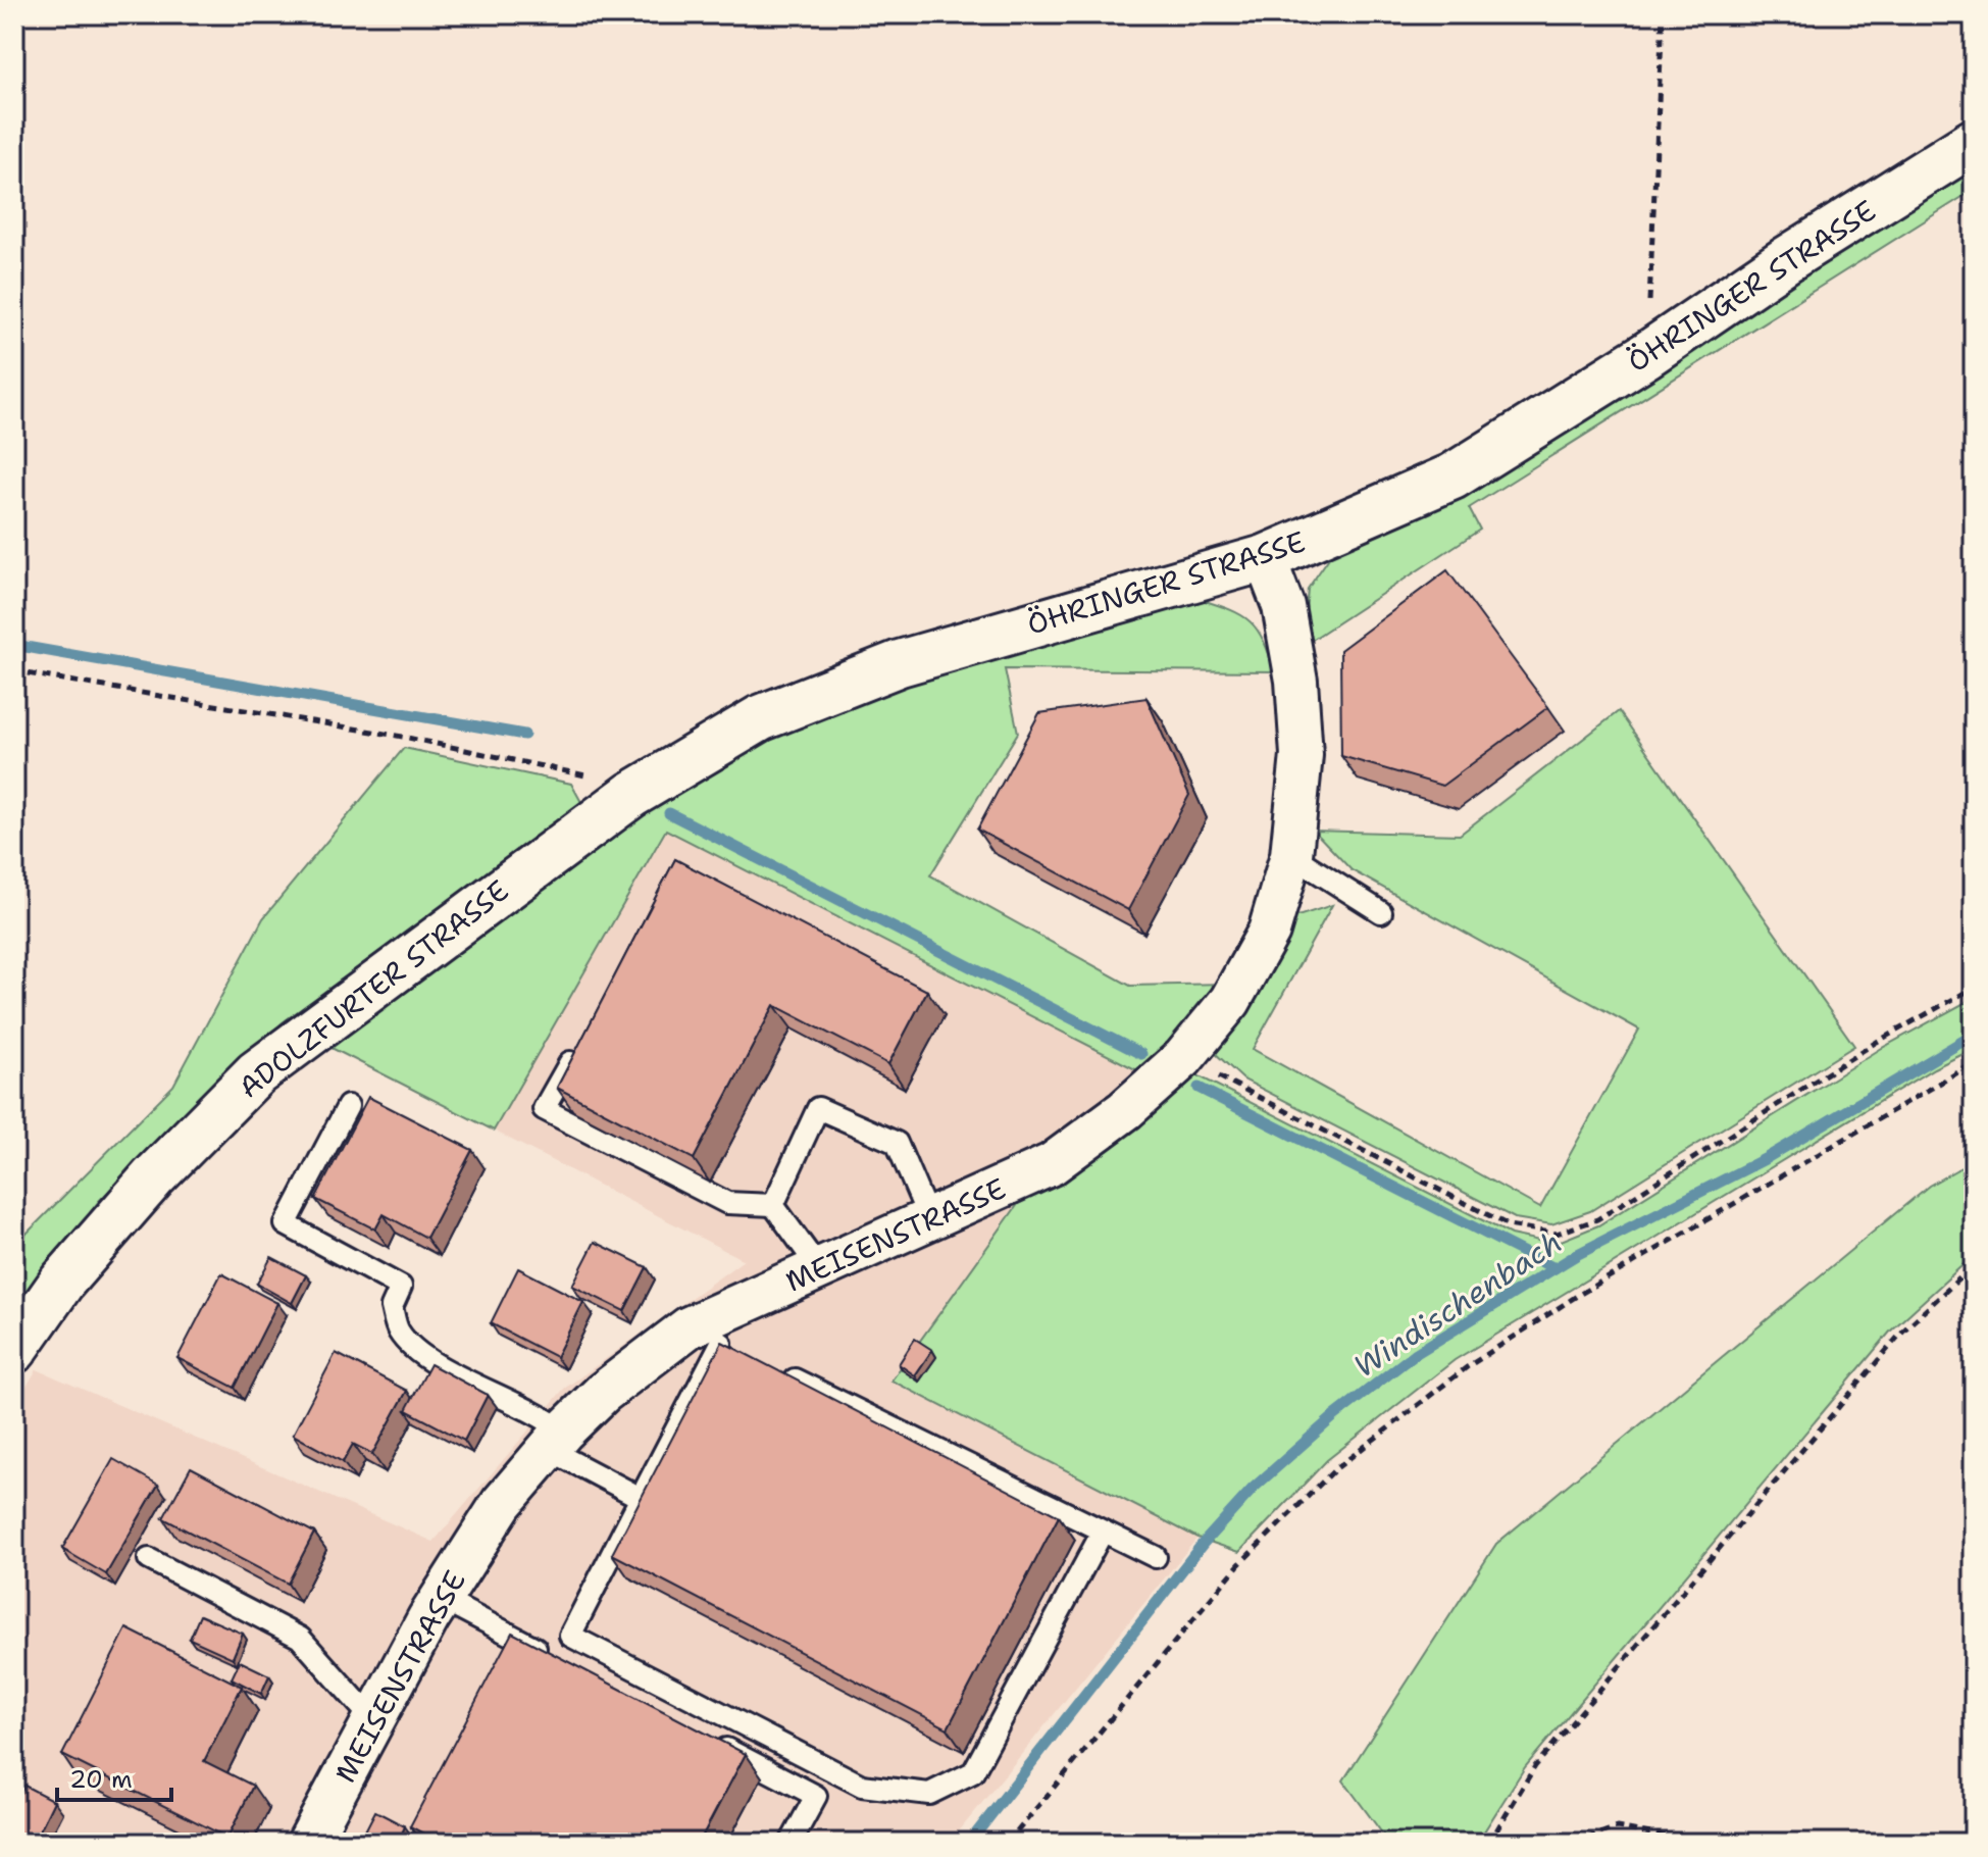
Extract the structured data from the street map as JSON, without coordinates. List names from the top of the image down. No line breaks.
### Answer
{"streets":{"main road":["ÖHRINGER STRASSE","ADOLZFURTER STRASSE"],"street":["MEISENSTRASSE"]},"crossings":[["ÖHRINGER STRASSE","ADOLZFURTER STRASSE"],["ÖHRINGER STRASSE","MEISENSTRASSE"]],"water":["Windischenbach"],"scale_bar":"20 m"}
